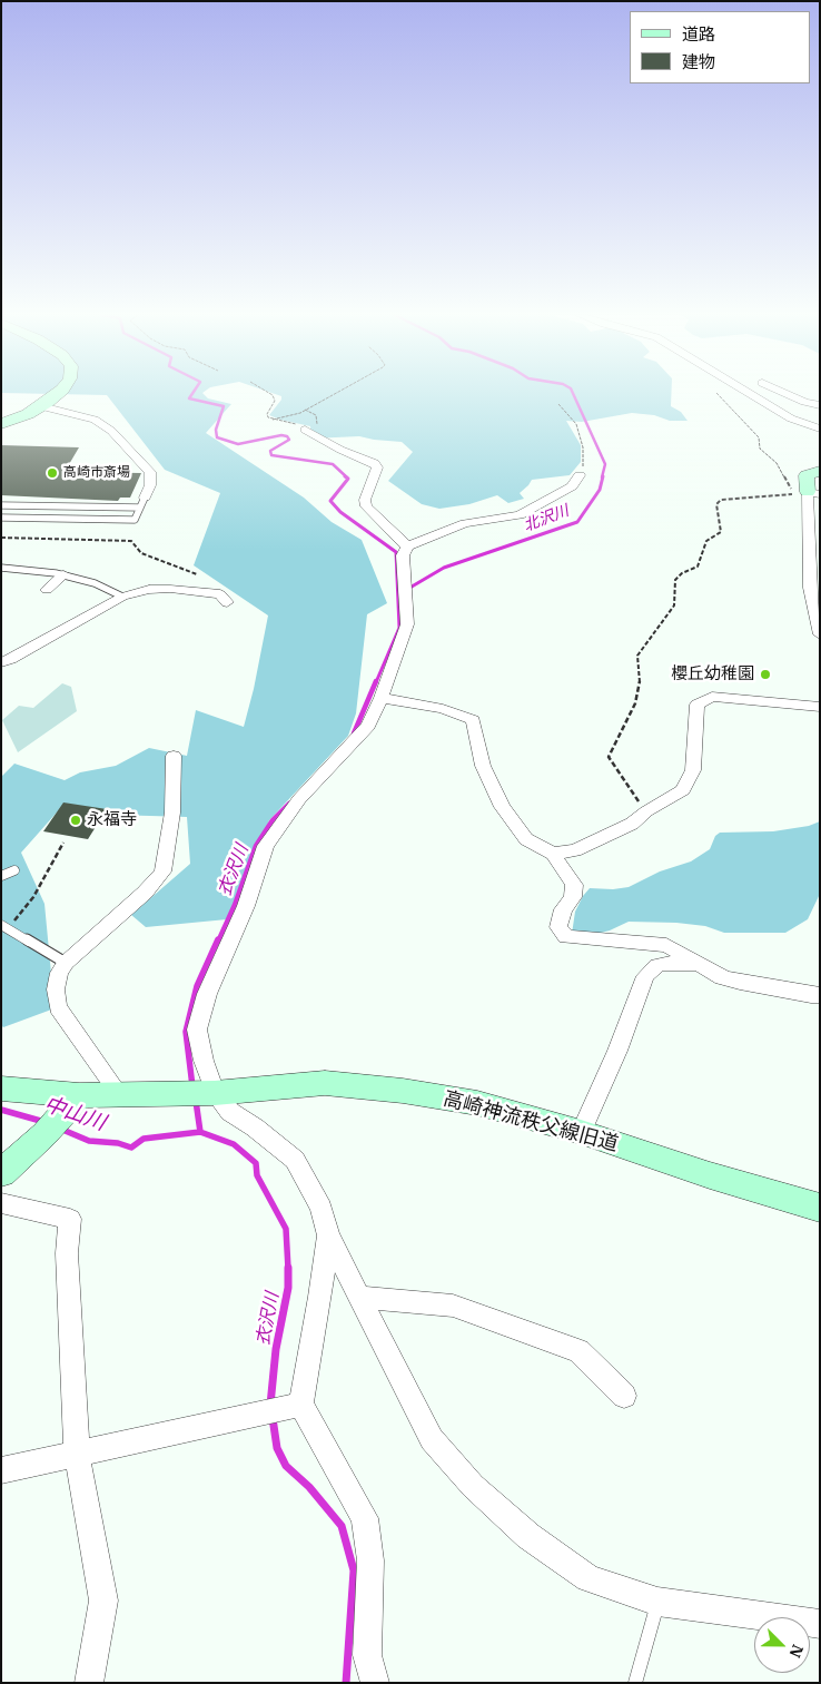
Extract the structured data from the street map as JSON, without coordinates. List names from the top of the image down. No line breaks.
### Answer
{"streets":{"street":["高崎神流秩父線旧道"]},"water":["北沢川","衣沢川","中山川"],"places":["高崎市斎場","櫻丘幼稚園","永福寺"],"legend":["道路","建物"],"north":"bottom right"}
